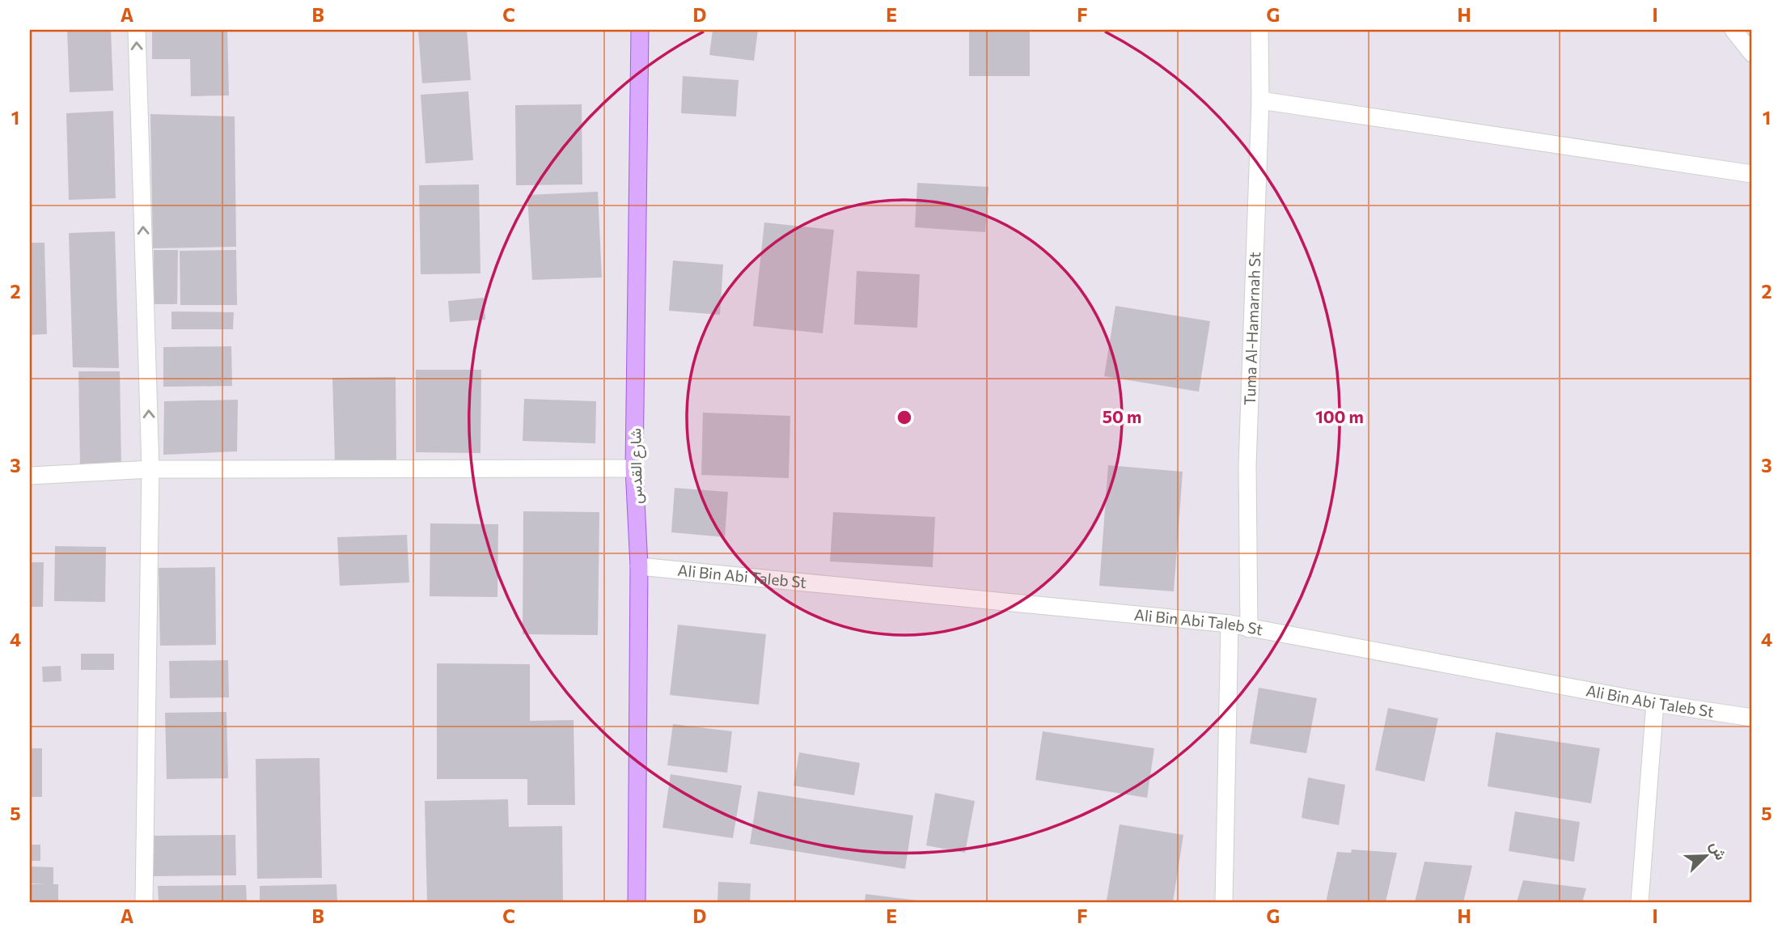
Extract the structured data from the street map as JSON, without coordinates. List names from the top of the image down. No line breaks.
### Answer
{"streets":{"main road":["شارع القدس"],"street":["Tuma Al-Hamarnah St","Ali Bin Abi Taleb St"]},"crossings":[["Tuma Al-Hamarnah St","Ali Bin Abi Taleb St"],["شارع القدس","Ali Bin Abi Taleb St"]],"north":"top right","grid":{"columns":["A","B","C","D","E","F","G","H","I"],"rows":["1","2","3","4","5"]},"rings":["50 m","100 m"]}
